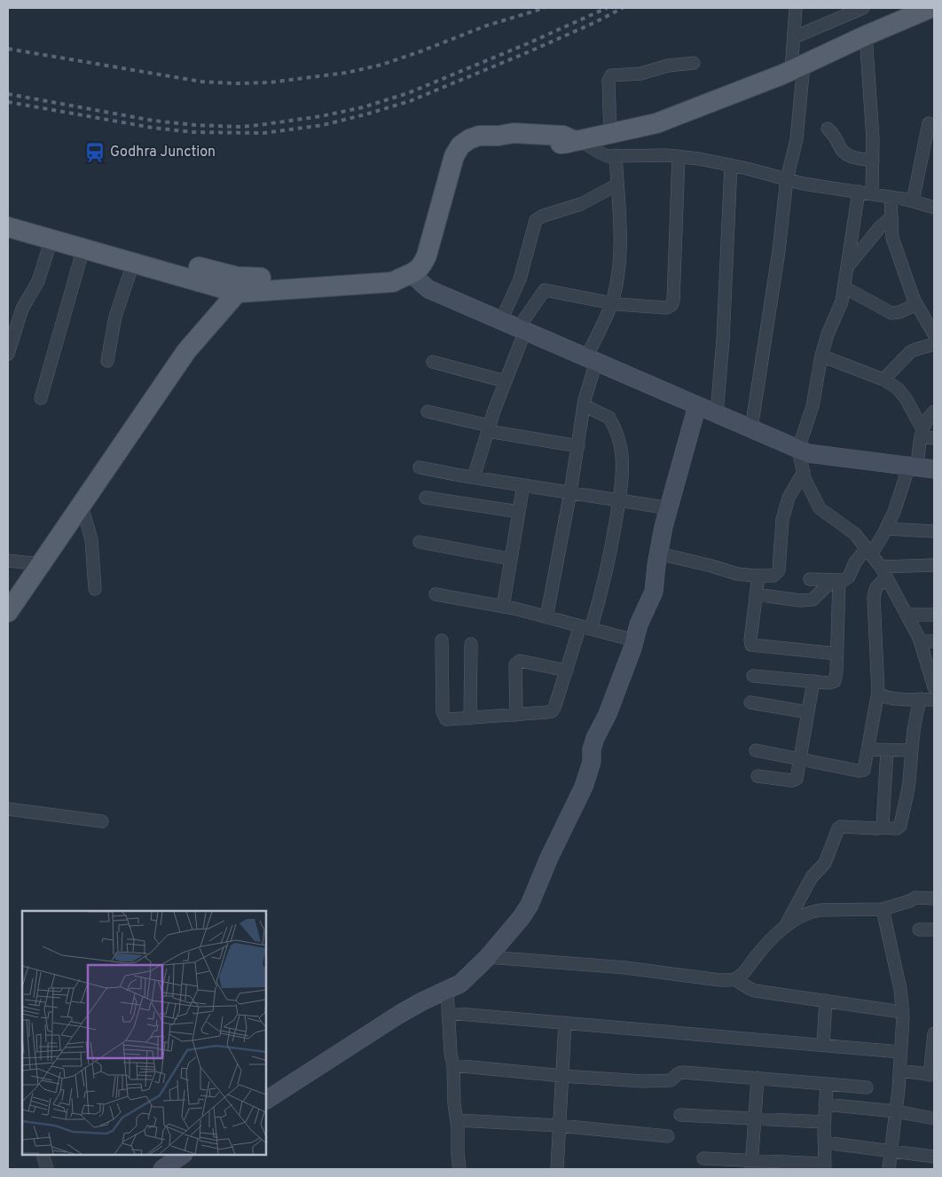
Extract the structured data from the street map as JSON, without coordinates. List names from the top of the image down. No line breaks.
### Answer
{"places":{"station":["Godhra Junction"]}}
